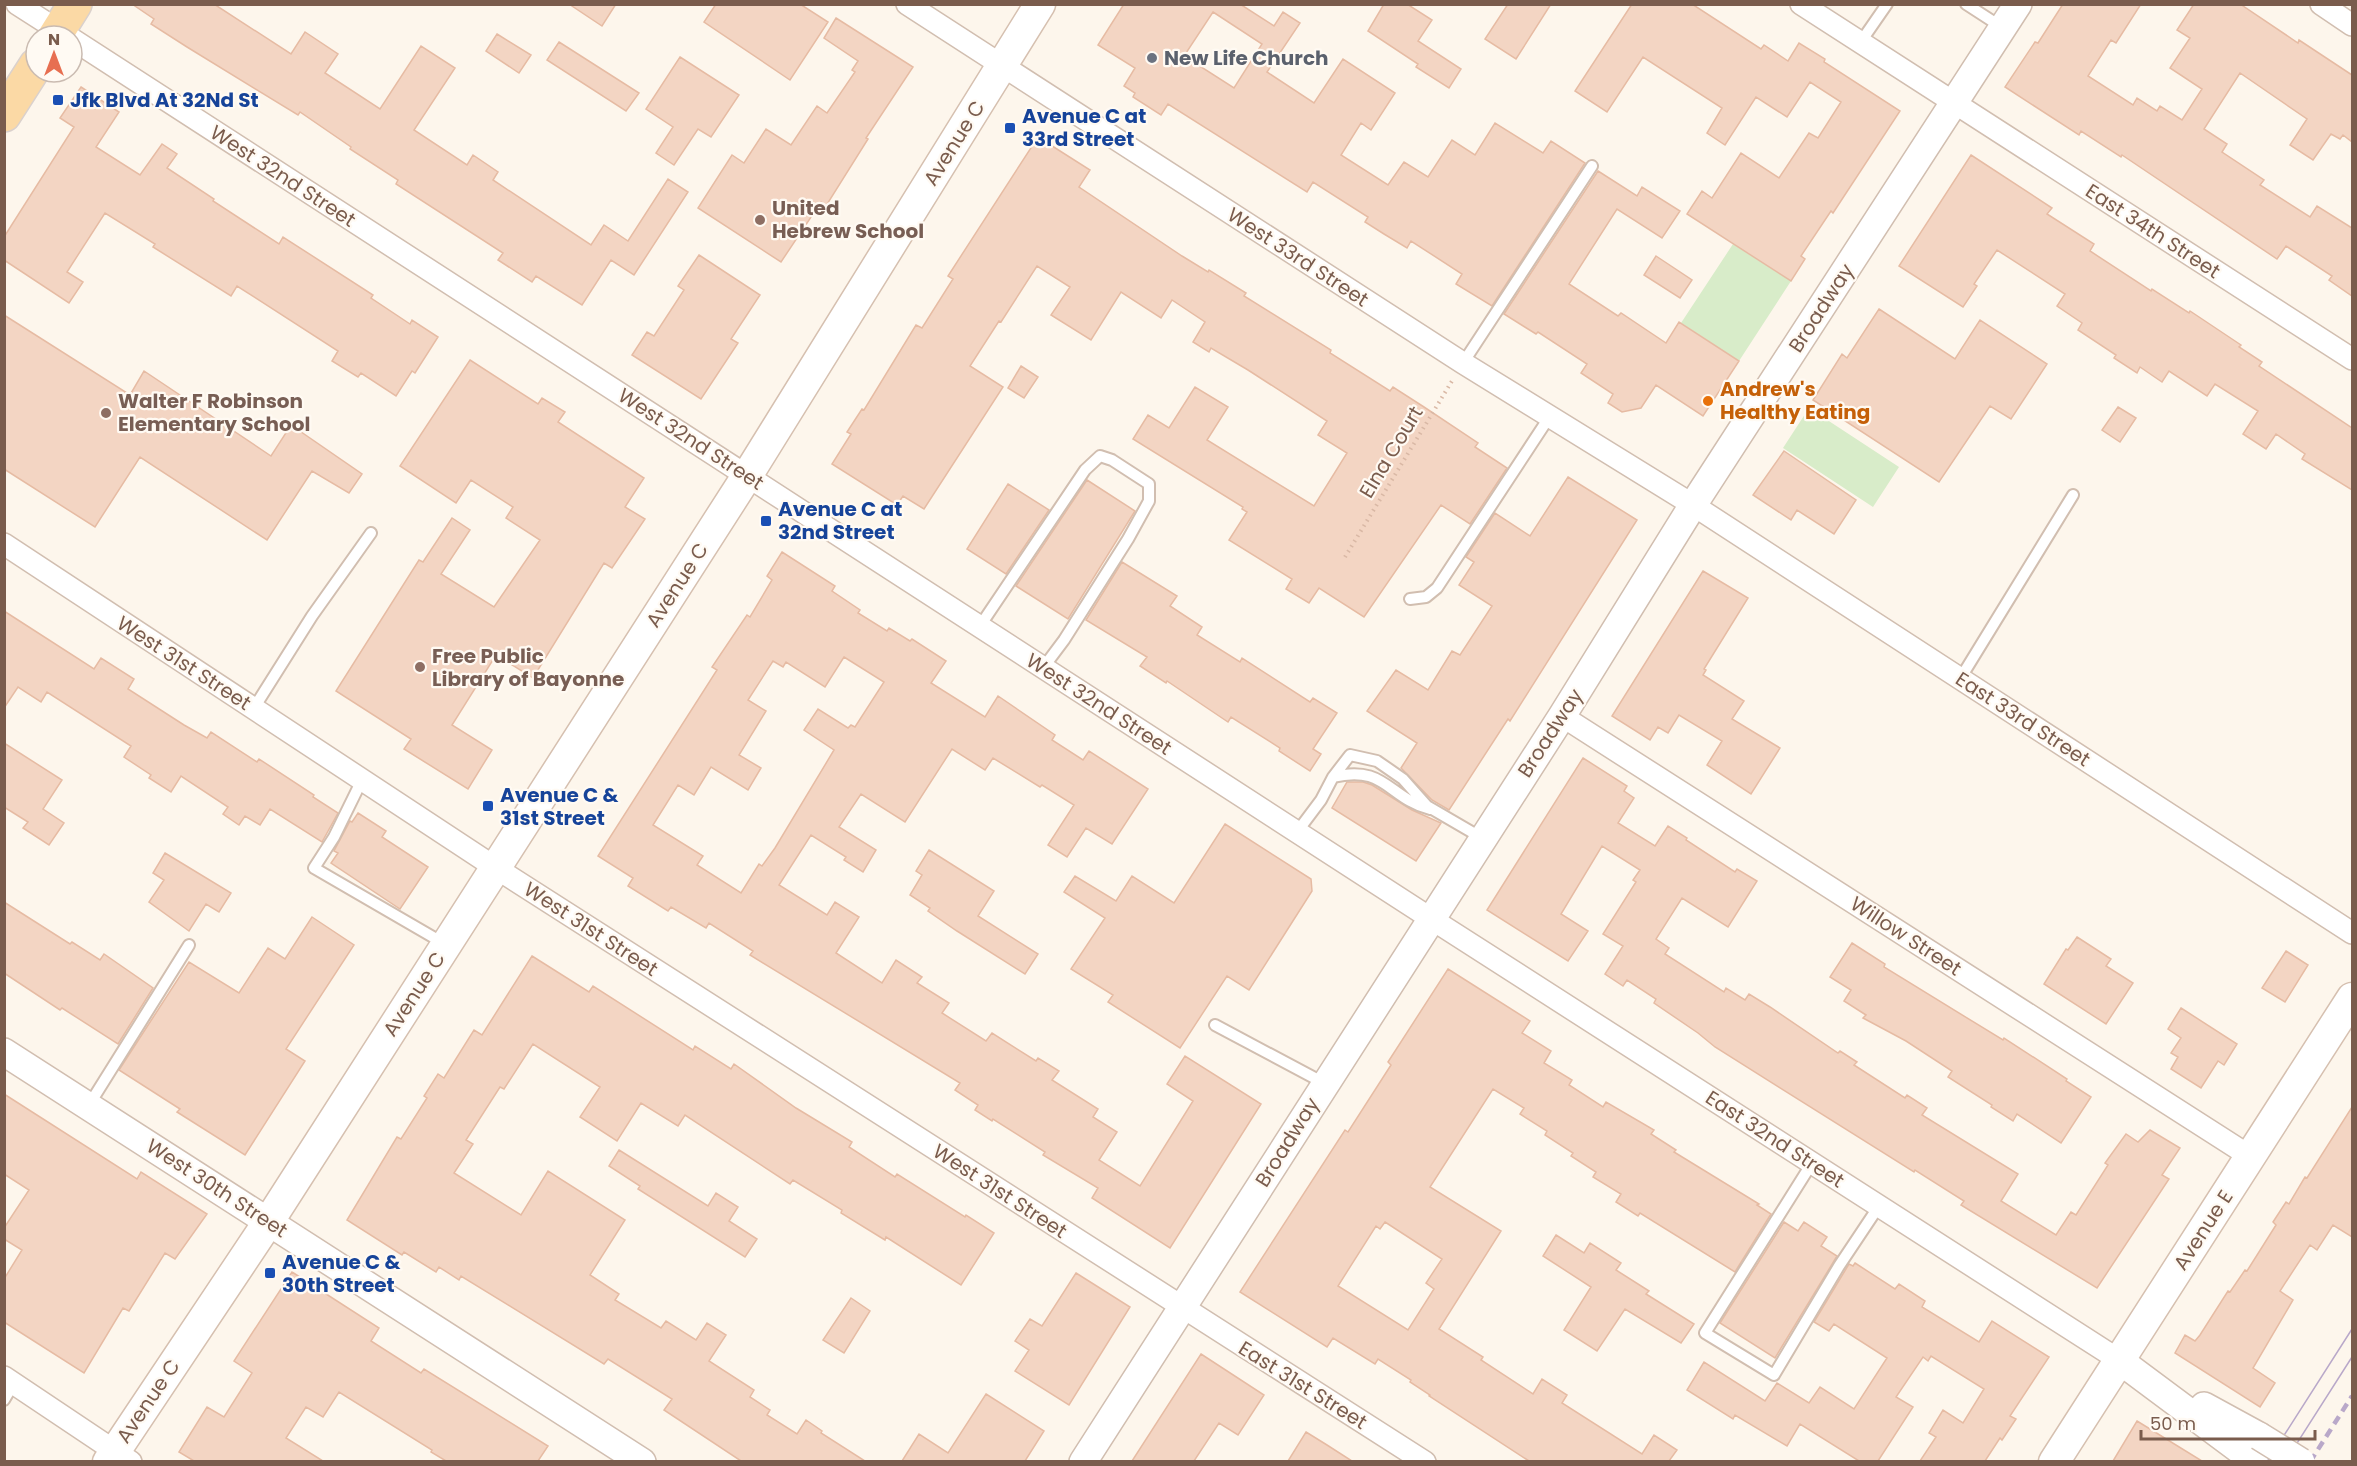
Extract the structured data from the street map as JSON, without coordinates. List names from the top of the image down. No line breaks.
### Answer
{"streets":{"main road":["Avenue C","Avenue E"],"street":["West 32nd Street","East 34th Street","West 33rd Street","Broadway","West 31st Street","East 33rd Street","Willow Street","East 32nd Street","West 30th Street","East 31st Street"],"path":["Elna Court"]},"crossings":[["Avenue C","West 32nd Street"],["Avenue C","West 33rd Street"],["Avenue C","West 31st Street"],["Avenue C","West 30th Street"],["West 32nd Street","Broadway"],["West 32nd Street","East 32nd Street"],["East 34th Street","Broadway"],["West 33rd Street","Broadway"],["West 33rd Street","Elna Court"],["West 33rd Street","East 33rd Street"],["Broadway","West 31st Street"],["Broadway","East 33rd Street"],["Broadway","Willow Street"],["Broadway","East 32nd Street"],["Broadway","East 31st Street"],["West 31st Street","East 31st Street"],["Willow Street","Avenue E"],["East 32nd Street","Avenue E"]],"places":{"other":["New Life Church","United Hebrew School","Andrew's Healthy Eating","Walter F Robinson Elementary School","Free Public Library of Bayonne"],"transit":["Jfk Blvd At 32Nd St","Avenue C at 33rd Street","Avenue C at 32nd Street","Avenue C & 31st Street","Avenue C & 30th Street"]},"scale_bar":"50 m","north":"top"}
